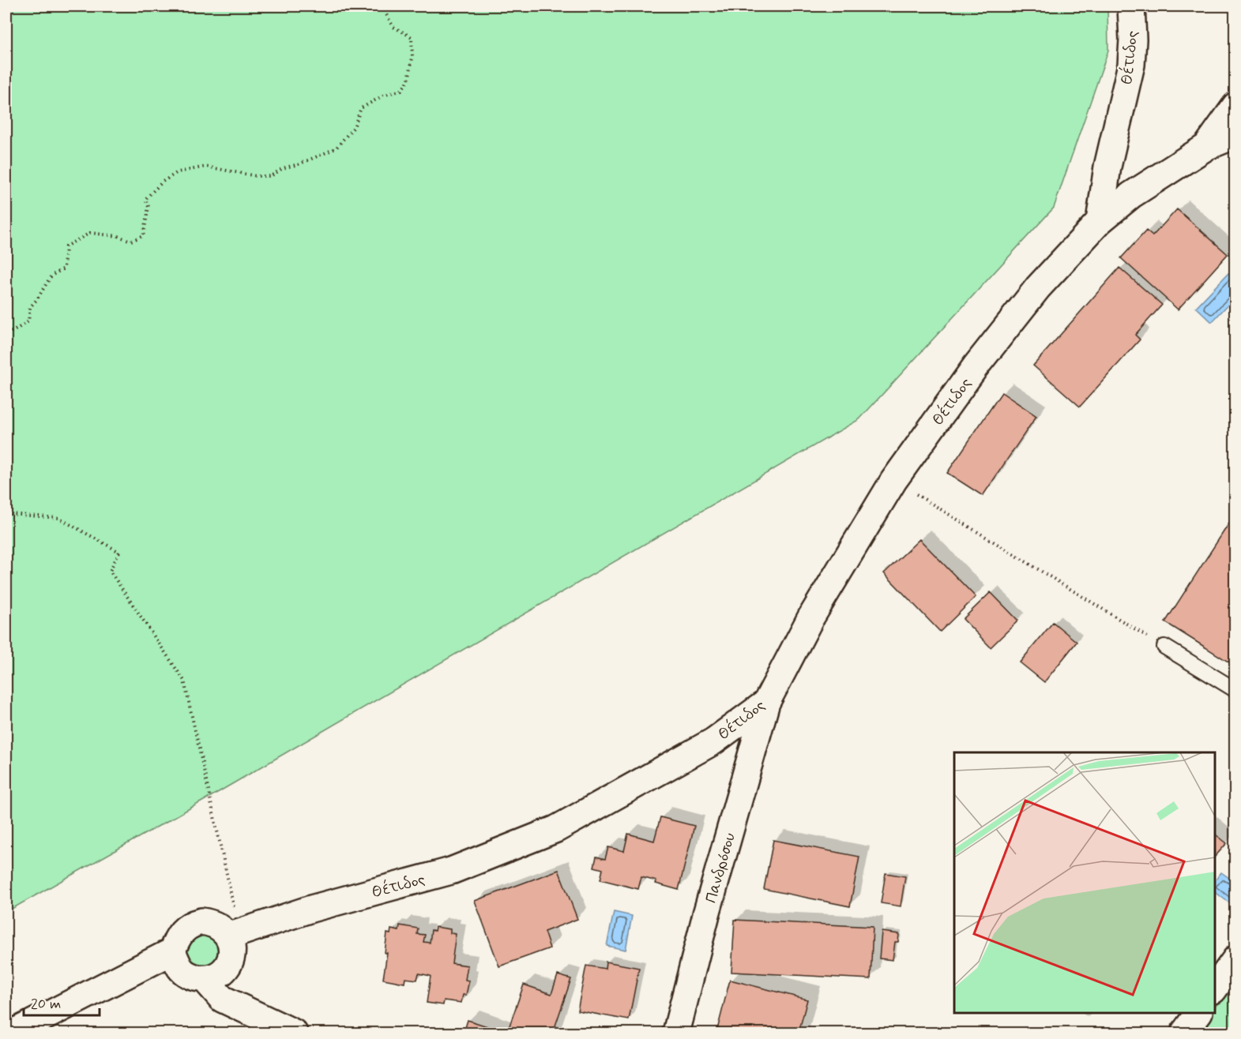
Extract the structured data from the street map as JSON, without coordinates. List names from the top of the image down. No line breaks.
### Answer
{"streets":{"street":["Θέτιδος","Πανδρόσου"]},"crossings":[["Θέτιδος","Πανδρόσου"]],"scale_bar":"20 m"}
